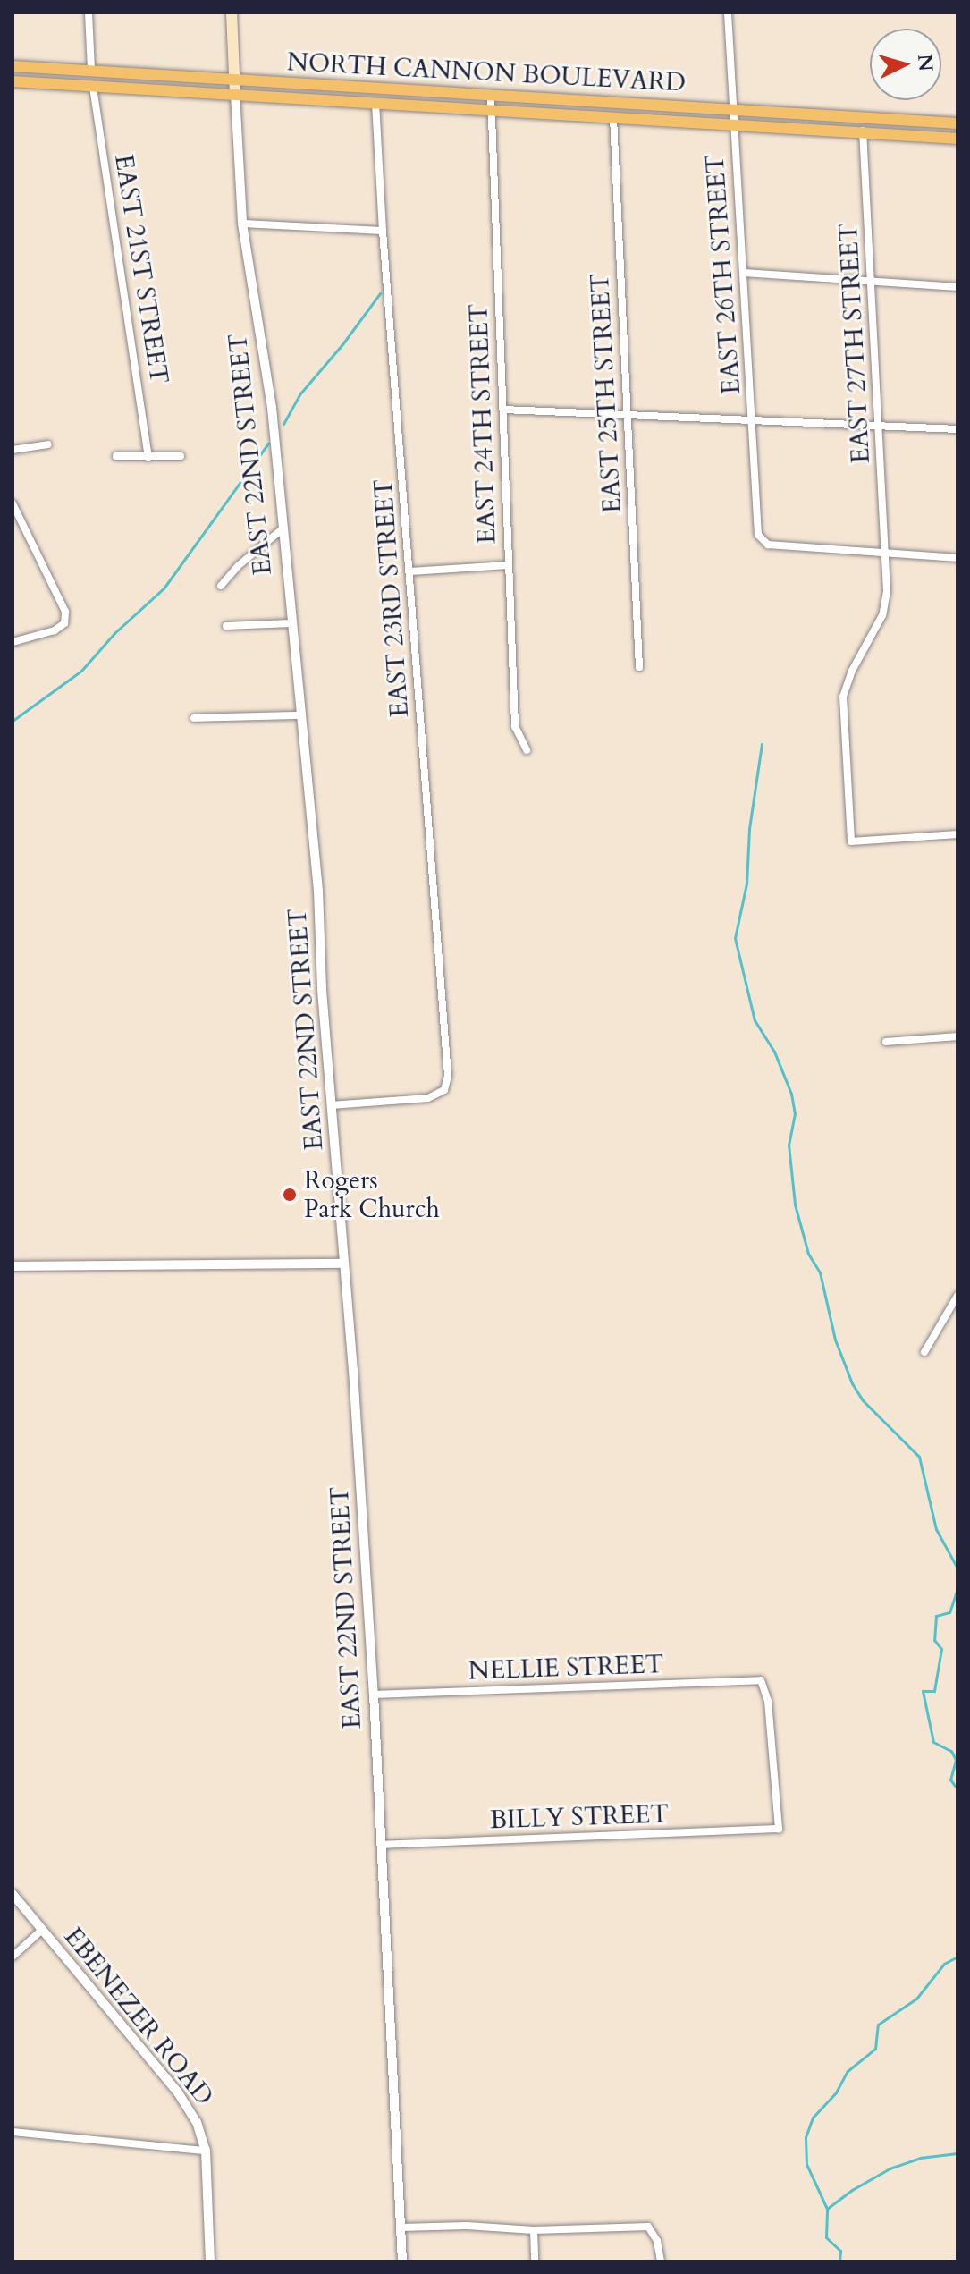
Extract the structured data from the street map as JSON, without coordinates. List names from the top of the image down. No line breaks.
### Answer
{"streets":{"main road":["NORTH CANNON BOULEVARD","EAST 22ND STREET"],"street":["EAST 21ST STREET","EAST 26TH STREET","EAST 27TH STREET","EAST 25TH STREET","EAST 24TH STREET","EAST 23RD STREET","NELLIE STREET","BILLY STREET","EBENEZER ROAD"]},"crossings":[["NORTH CANNON BOULEVARD","EAST 21ST STREET"],["NORTH CANNON BOULEVARD","EAST 26TH STREET"],["NORTH CANNON BOULEVARD","EAST 27TH STREET"],["NORTH CANNON BOULEVARD","EAST 25TH STREET"],["NORTH CANNON BOULEVARD","EAST 24TH STREET"],["NORTH CANNON BOULEVARD","EAST 22ND STREET"],["NORTH CANNON BOULEVARD","EAST 23RD STREET"],["EAST 26TH STREET","EAST 27TH STREET"],["EAST 22ND STREET","EAST 23RD STREET"],["EAST 22ND STREET","NELLIE STREET"],["EAST 22ND STREET","BILLY STREET"],["NELLIE STREET","BILLY STREET"]],"places":["Rogers Park Church"],"north":"right"}
